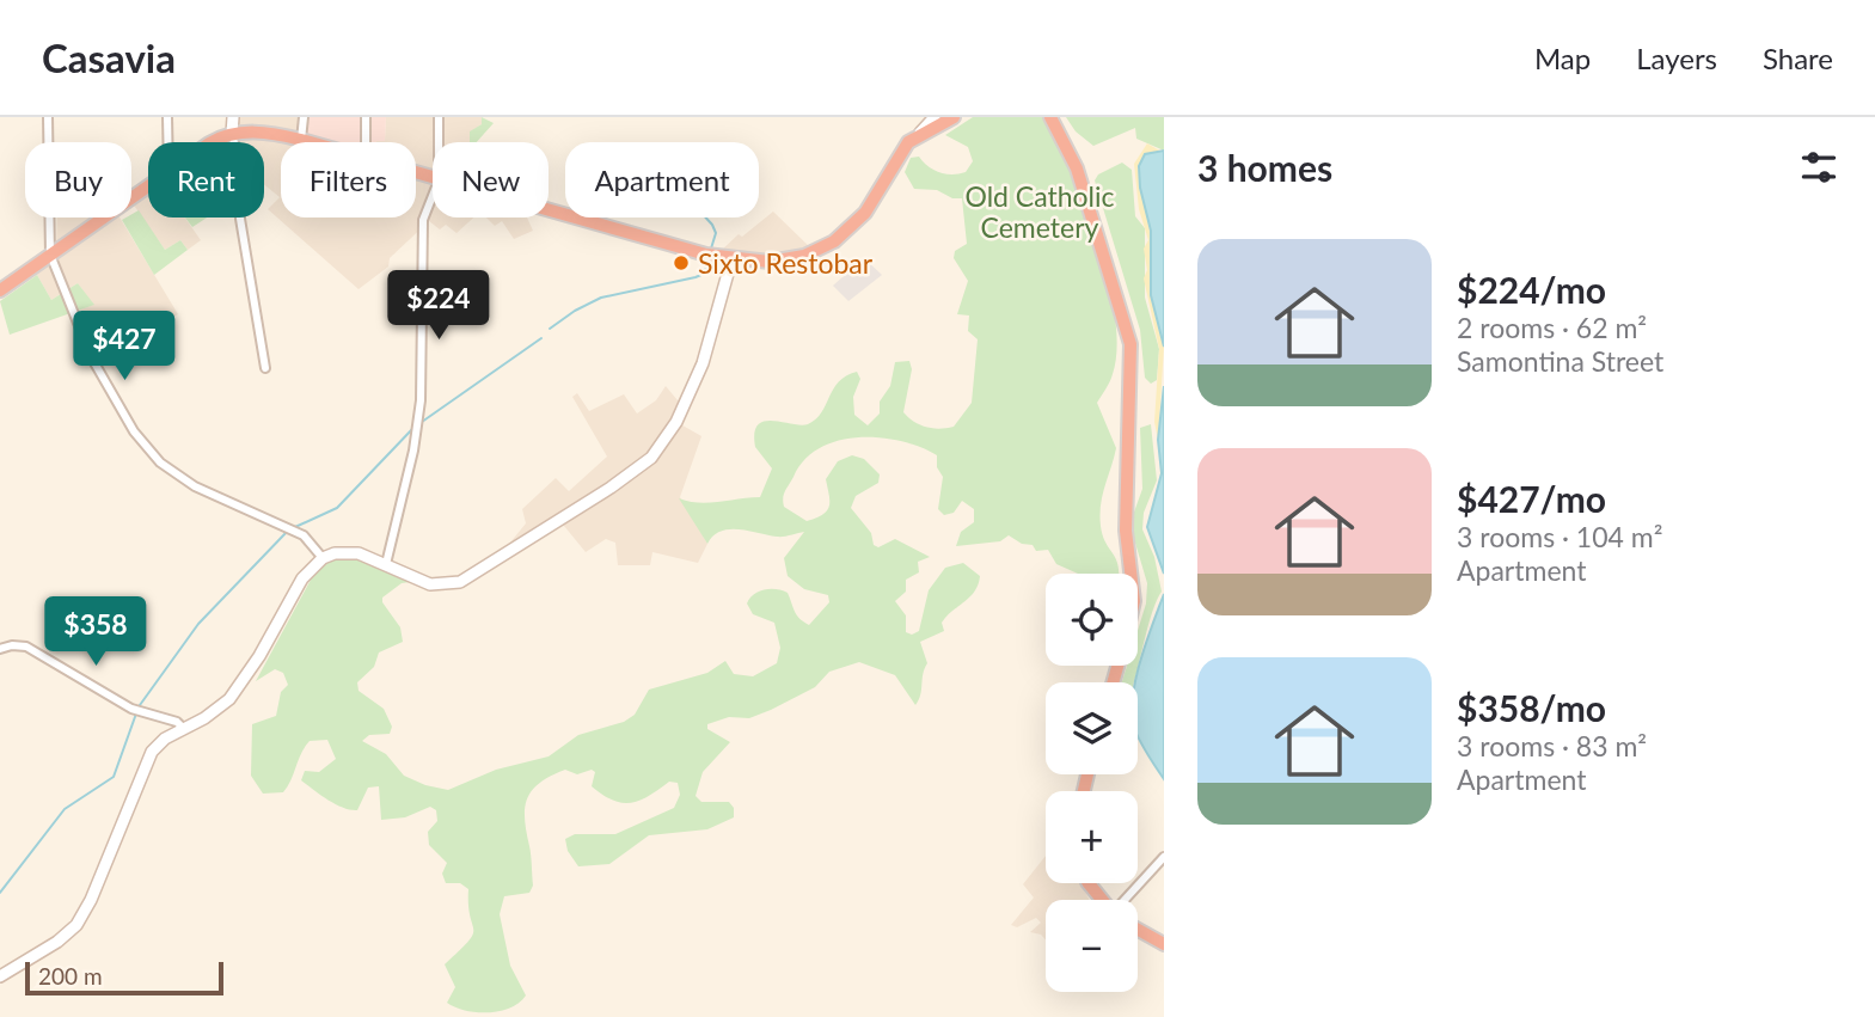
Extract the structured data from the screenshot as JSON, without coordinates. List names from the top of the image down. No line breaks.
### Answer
{"parks":["Old Catholic Cemetery"],"places":["Sixto Restobar"],"scale_bar":"200 m","page":{"header":"Casavia","nav":["Map","Layers","Share"],"heading":"3 homes","chip":["Buy","Rent","Filters","New","Apartment"],"list":[{"name":"$224/mo","note":"2 rooms · 62 m² · Samontina Street"},{"name":"$427/mo","note":"3 rooms · 104 m² · Apartment"},{"name":"$358/mo","note":"3 rooms · 83 m² · Apartment"}],"price":["$224","$427","$358"],"map_buttons":["+","−"],"scale":"200 m"}}
